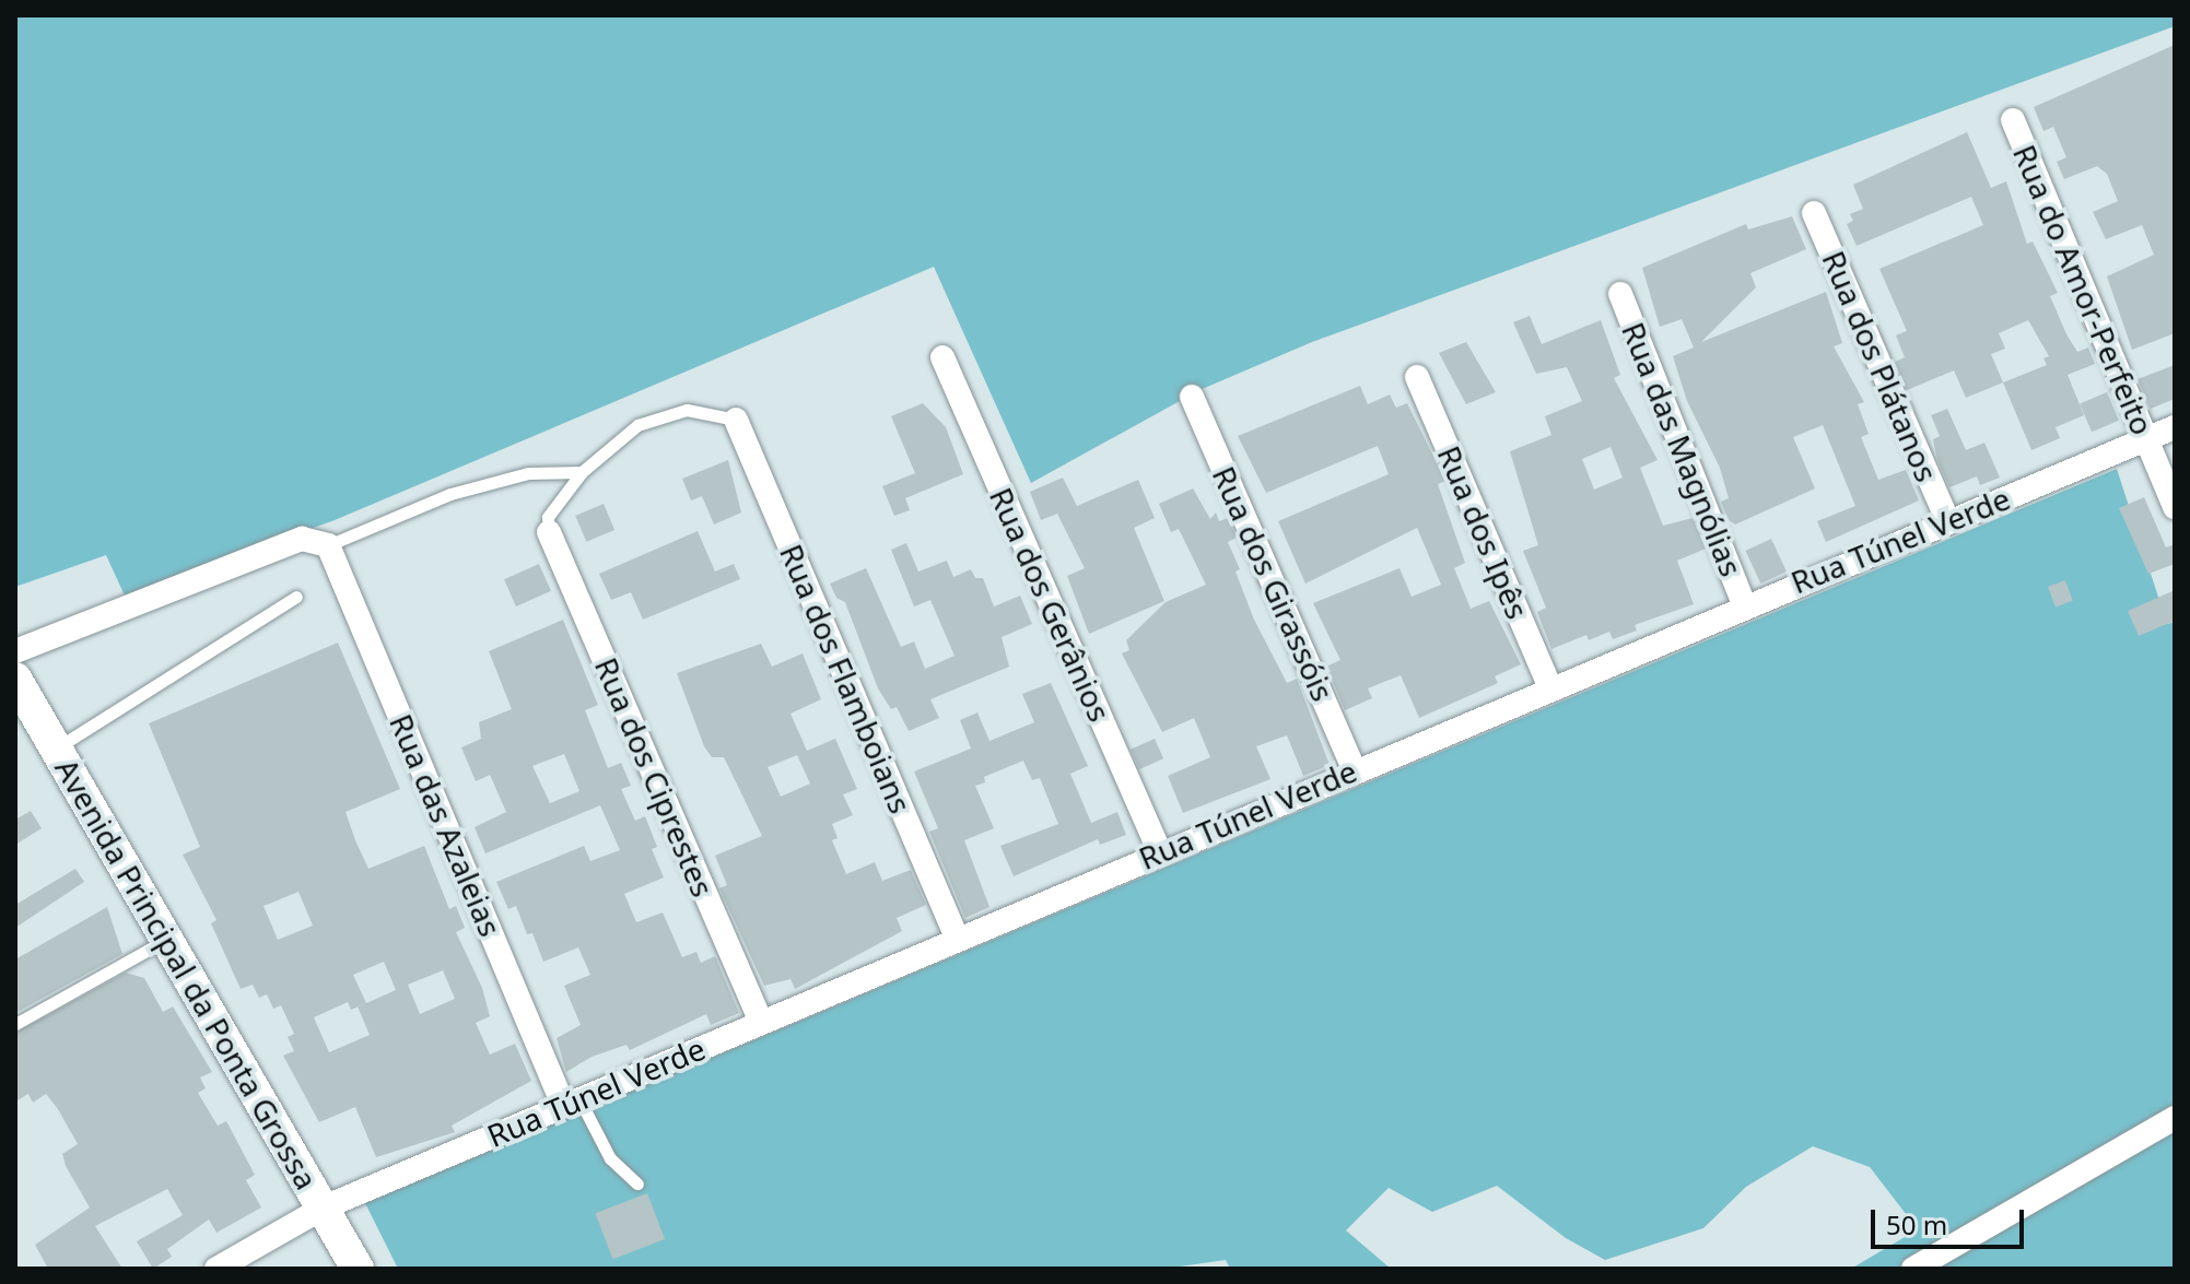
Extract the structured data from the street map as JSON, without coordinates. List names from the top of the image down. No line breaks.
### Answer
{"streets":{"main road":["Avenida Principal da Ponta Grossa"],"street":["Rua do Amor-Perfeito","Rua dos Plátanos","Rua das Magnólias","Rua dos Ipês","Rua Túnel Verde","Rua dos Girassóis","Rua dos Gerânios","Rua dos Flamboians","Rua dos Ciprestes","Rua das Azaleias"]},"crossings":[["Rua do Amor-Perfeito","Rua Túnel Verde"],["Rua dos Plátanos","Rua Túnel Verde"],["Rua das Magnólias","Rua Túnel Verde"],["Rua dos Ipês","Rua Túnel Verde"],["Rua Túnel Verde","Rua dos Girassóis"],["Rua Túnel Verde","Rua dos Gerânios"],["Rua Túnel Verde","Rua dos Flamboians"],["Rua Túnel Verde","Rua dos Ciprestes"],["Rua Túnel Verde","Rua das Azaleias"],["Rua Túnel Verde","Avenida Principal da Ponta Grossa"]],"scale_bar":"50 m"}
